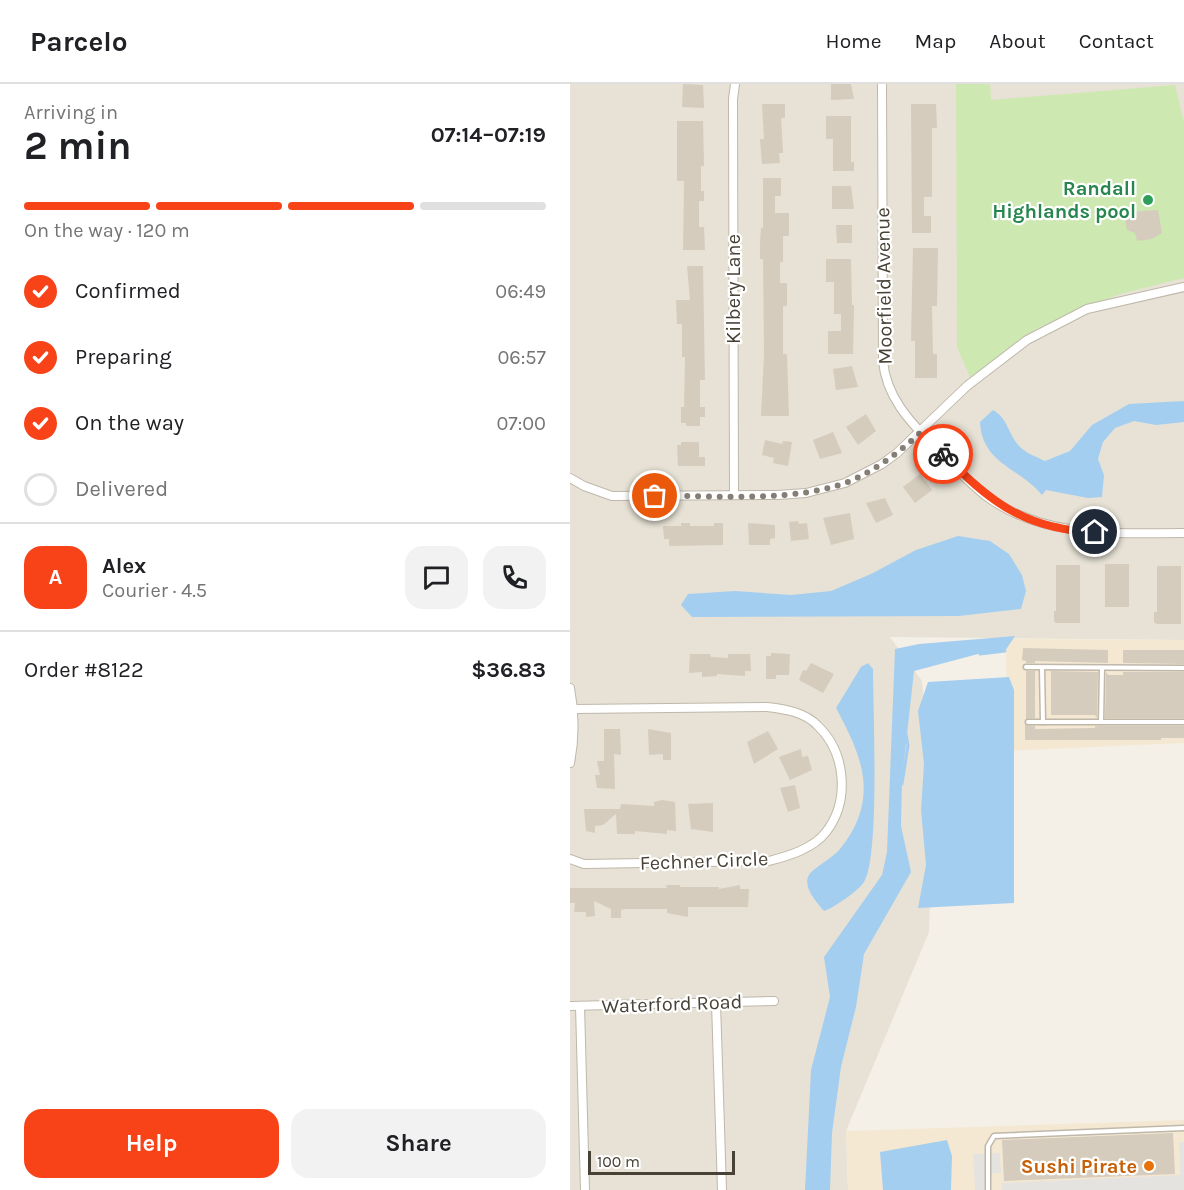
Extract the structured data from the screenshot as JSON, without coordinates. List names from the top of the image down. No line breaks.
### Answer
{"streets":{"street":["Moorfield Avenue","Kilbery Lane","Fechner Circle","Waterford Road"]},"places":["Randall Highlands pool","Sushi Pirate"],"scale_bar":"100 m","page":{"header":"Parcelo","nav":["Home","Map","About","Contact"],"heading":["2 min","Arriving in","07:14–07:19"],"panel":["Alex","Courier · 4.5","Order #8122","$36.83"],"bar":"On the way · 120 m","list":[["Confirmed","06:49"],["Preparing","06:57"],["On the way","07:00"],"Delivered"],"round":"A","buttons":["Help","Share"],"scale":"100 m"}}
